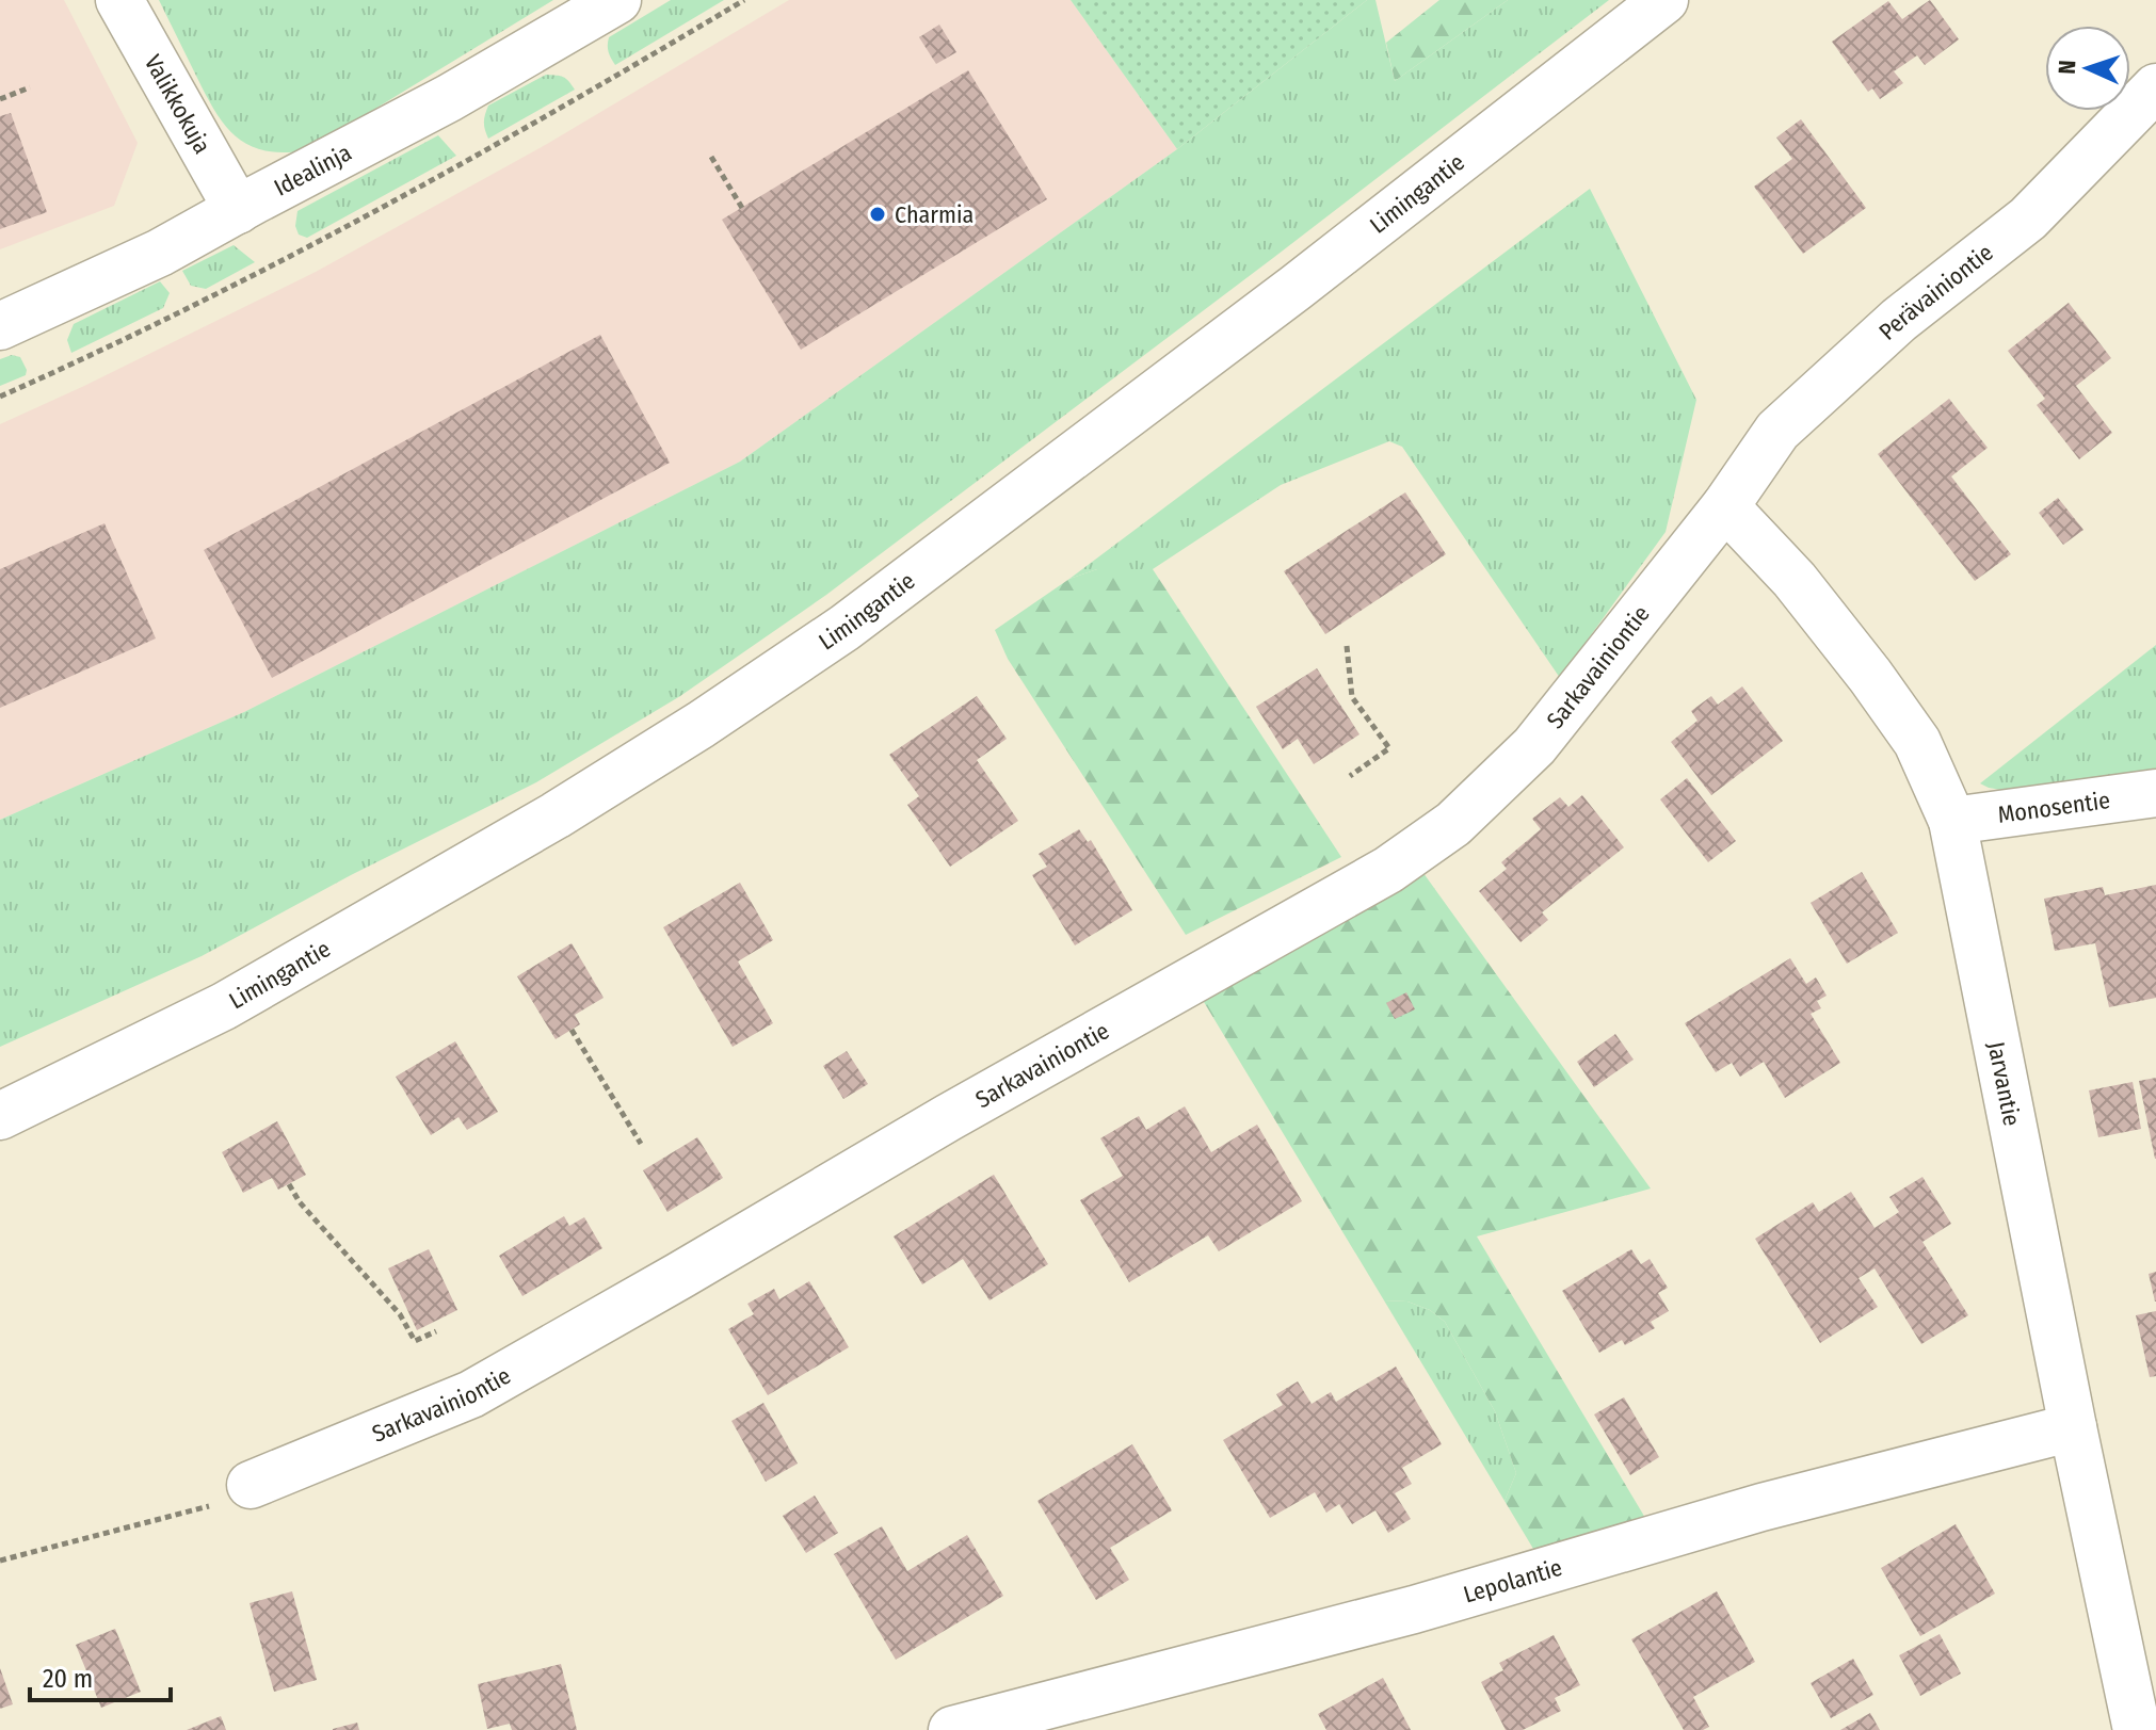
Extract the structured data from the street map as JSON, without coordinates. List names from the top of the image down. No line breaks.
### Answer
{"streets":{"street":["Valikkokuja","Idealinja","Limingantie","Perävainiontie","Sarkavainiontie","Monosentie","Jarvantie","Lepolantie"]},"crossings":[["Valikkokuja","Idealinja"],["Perävainiontie","Sarkavainiontie"],["Perävainiontie","Jarvantie"],["Sarkavainiontie","Jarvantie"],["Monosentie","Jarvantie"],["Jarvantie","Lepolantie"]],"places":["Charmia"],"scale_bar":"20 m","north":"left"}
